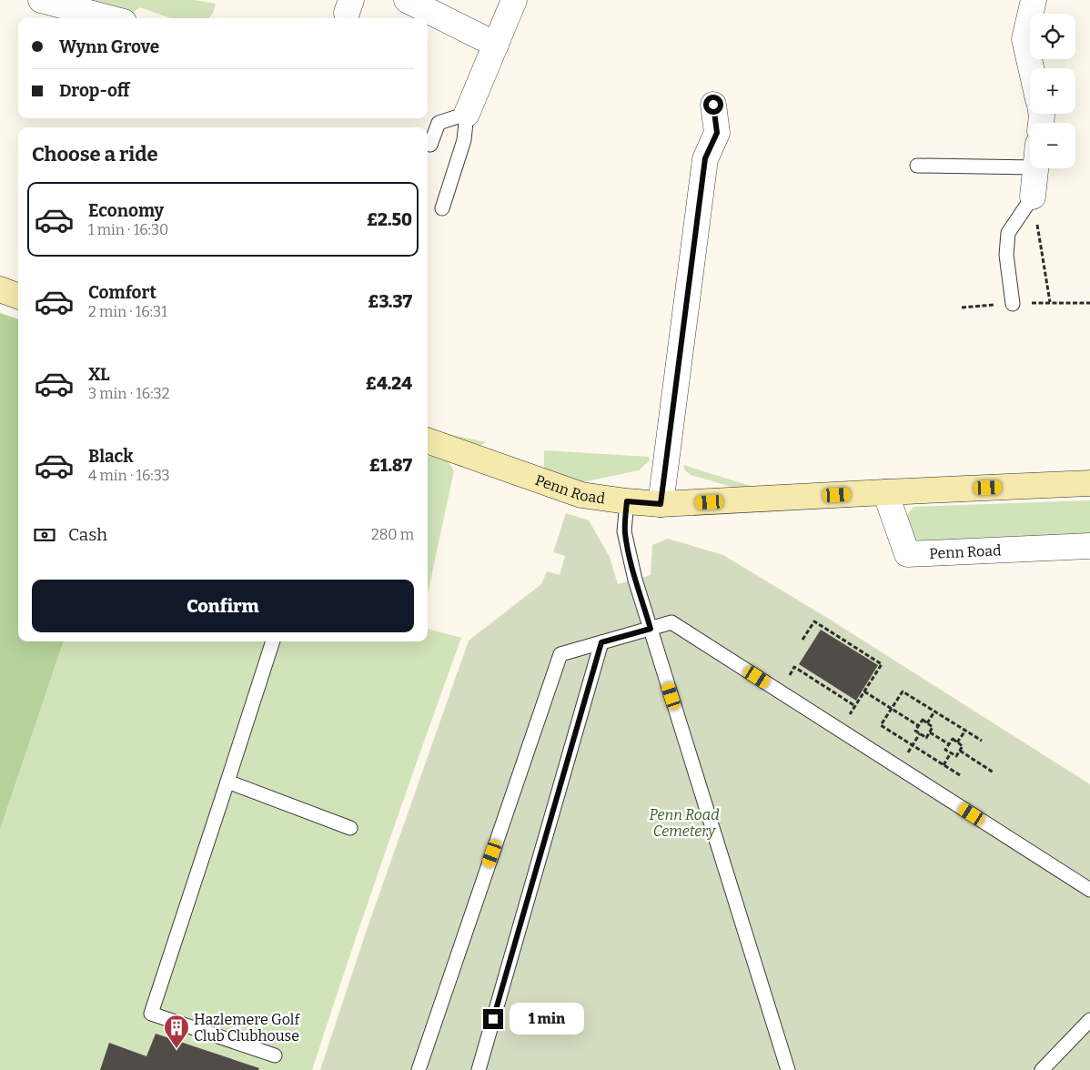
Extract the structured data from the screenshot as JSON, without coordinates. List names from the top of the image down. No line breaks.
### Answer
{"streets":{"main road":["Penn Road"]},"parks":["Penn Road Cemetery"],"places":{"building":["Hazlemere Golf Club Clubhouse"]},"page":{"map_buttons":["+","−"],"banner":["Wynn Grove","Drop-off"],"heading":"Choose a ride","list":[{"name":"Economy","note":"1 min · 16:30","value":"£2.50"},{"name":"Comfort","note":"2 min · 16:31","value":"£3.37"},{"name":"XL","note":"3 min · 16:32","value":"£4.24"},{"name":"Black","note":"4 min · 16:33","value":"£1.87"}],"pay":["Cash","280 m"],"buttons":"Confirm","bubble":"1 min"}}
